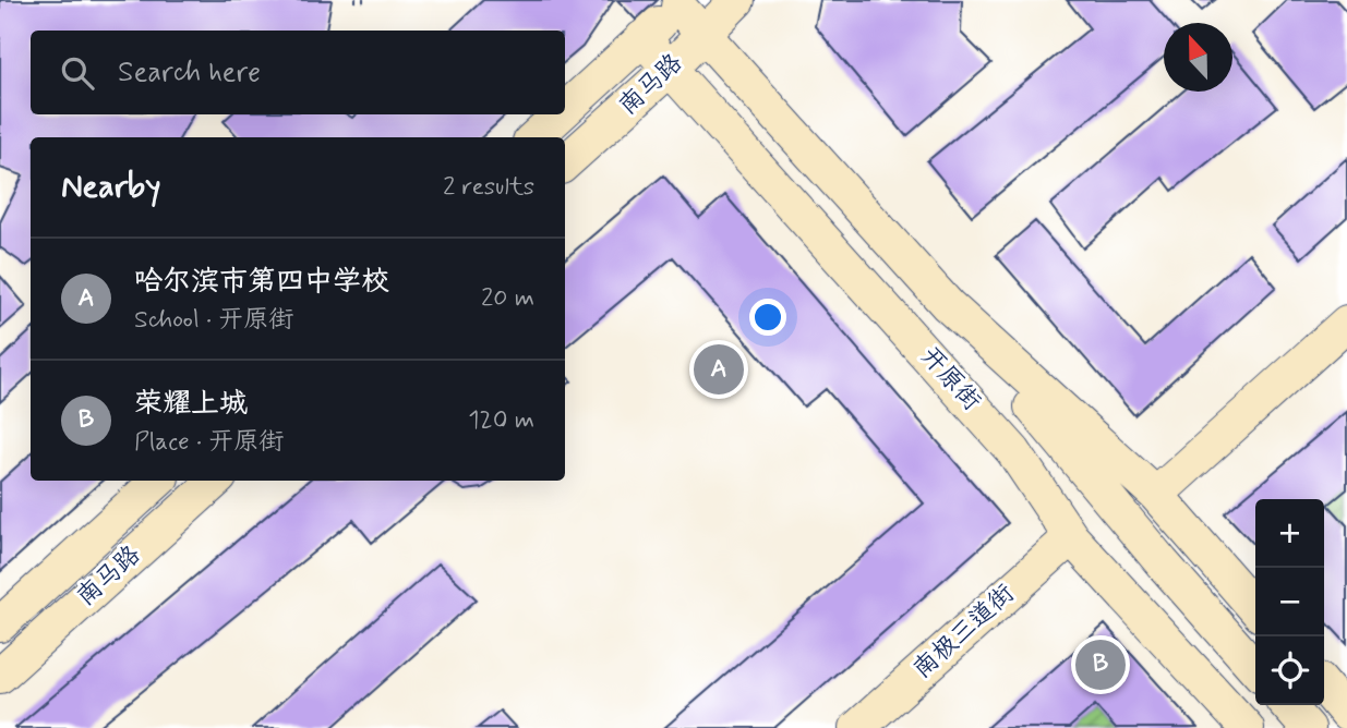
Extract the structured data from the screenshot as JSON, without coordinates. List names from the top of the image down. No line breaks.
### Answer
{"streets":{"main road":["南马路","开原街","南极三道街"]},"crossings":[["南马路","开原街"],["开原街","南极三道街"]],"north":"top","page":{"search":"Search here","heading":["Nearby","2 results"],"list":[{"mark":"A","name":"哈尔滨市第四中学校","note":"School · 开原街","value":"20 m"},{"mark":"B","name":"荣耀上城","note":"Place · 开原街","value":"120 m"}],"pins":["A","B"],"map_buttons":["+","−"]}}
